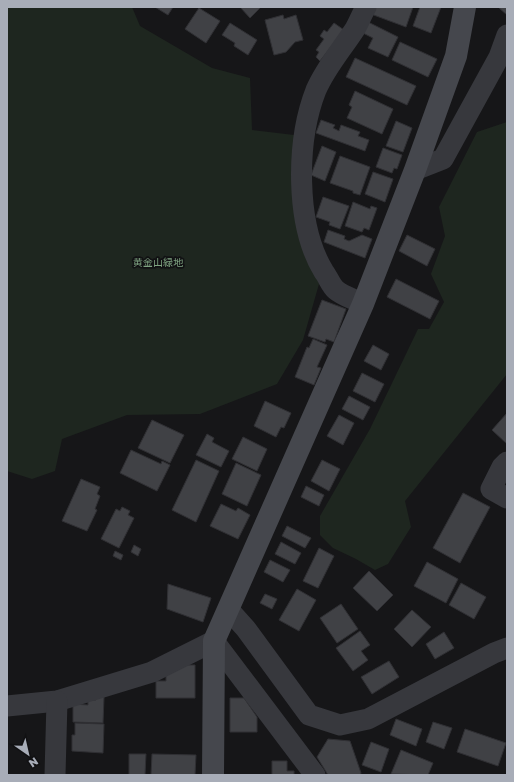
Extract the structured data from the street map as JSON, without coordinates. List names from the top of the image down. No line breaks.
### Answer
{"parks":["黄金山緑地"],"north":"bottom right"}
